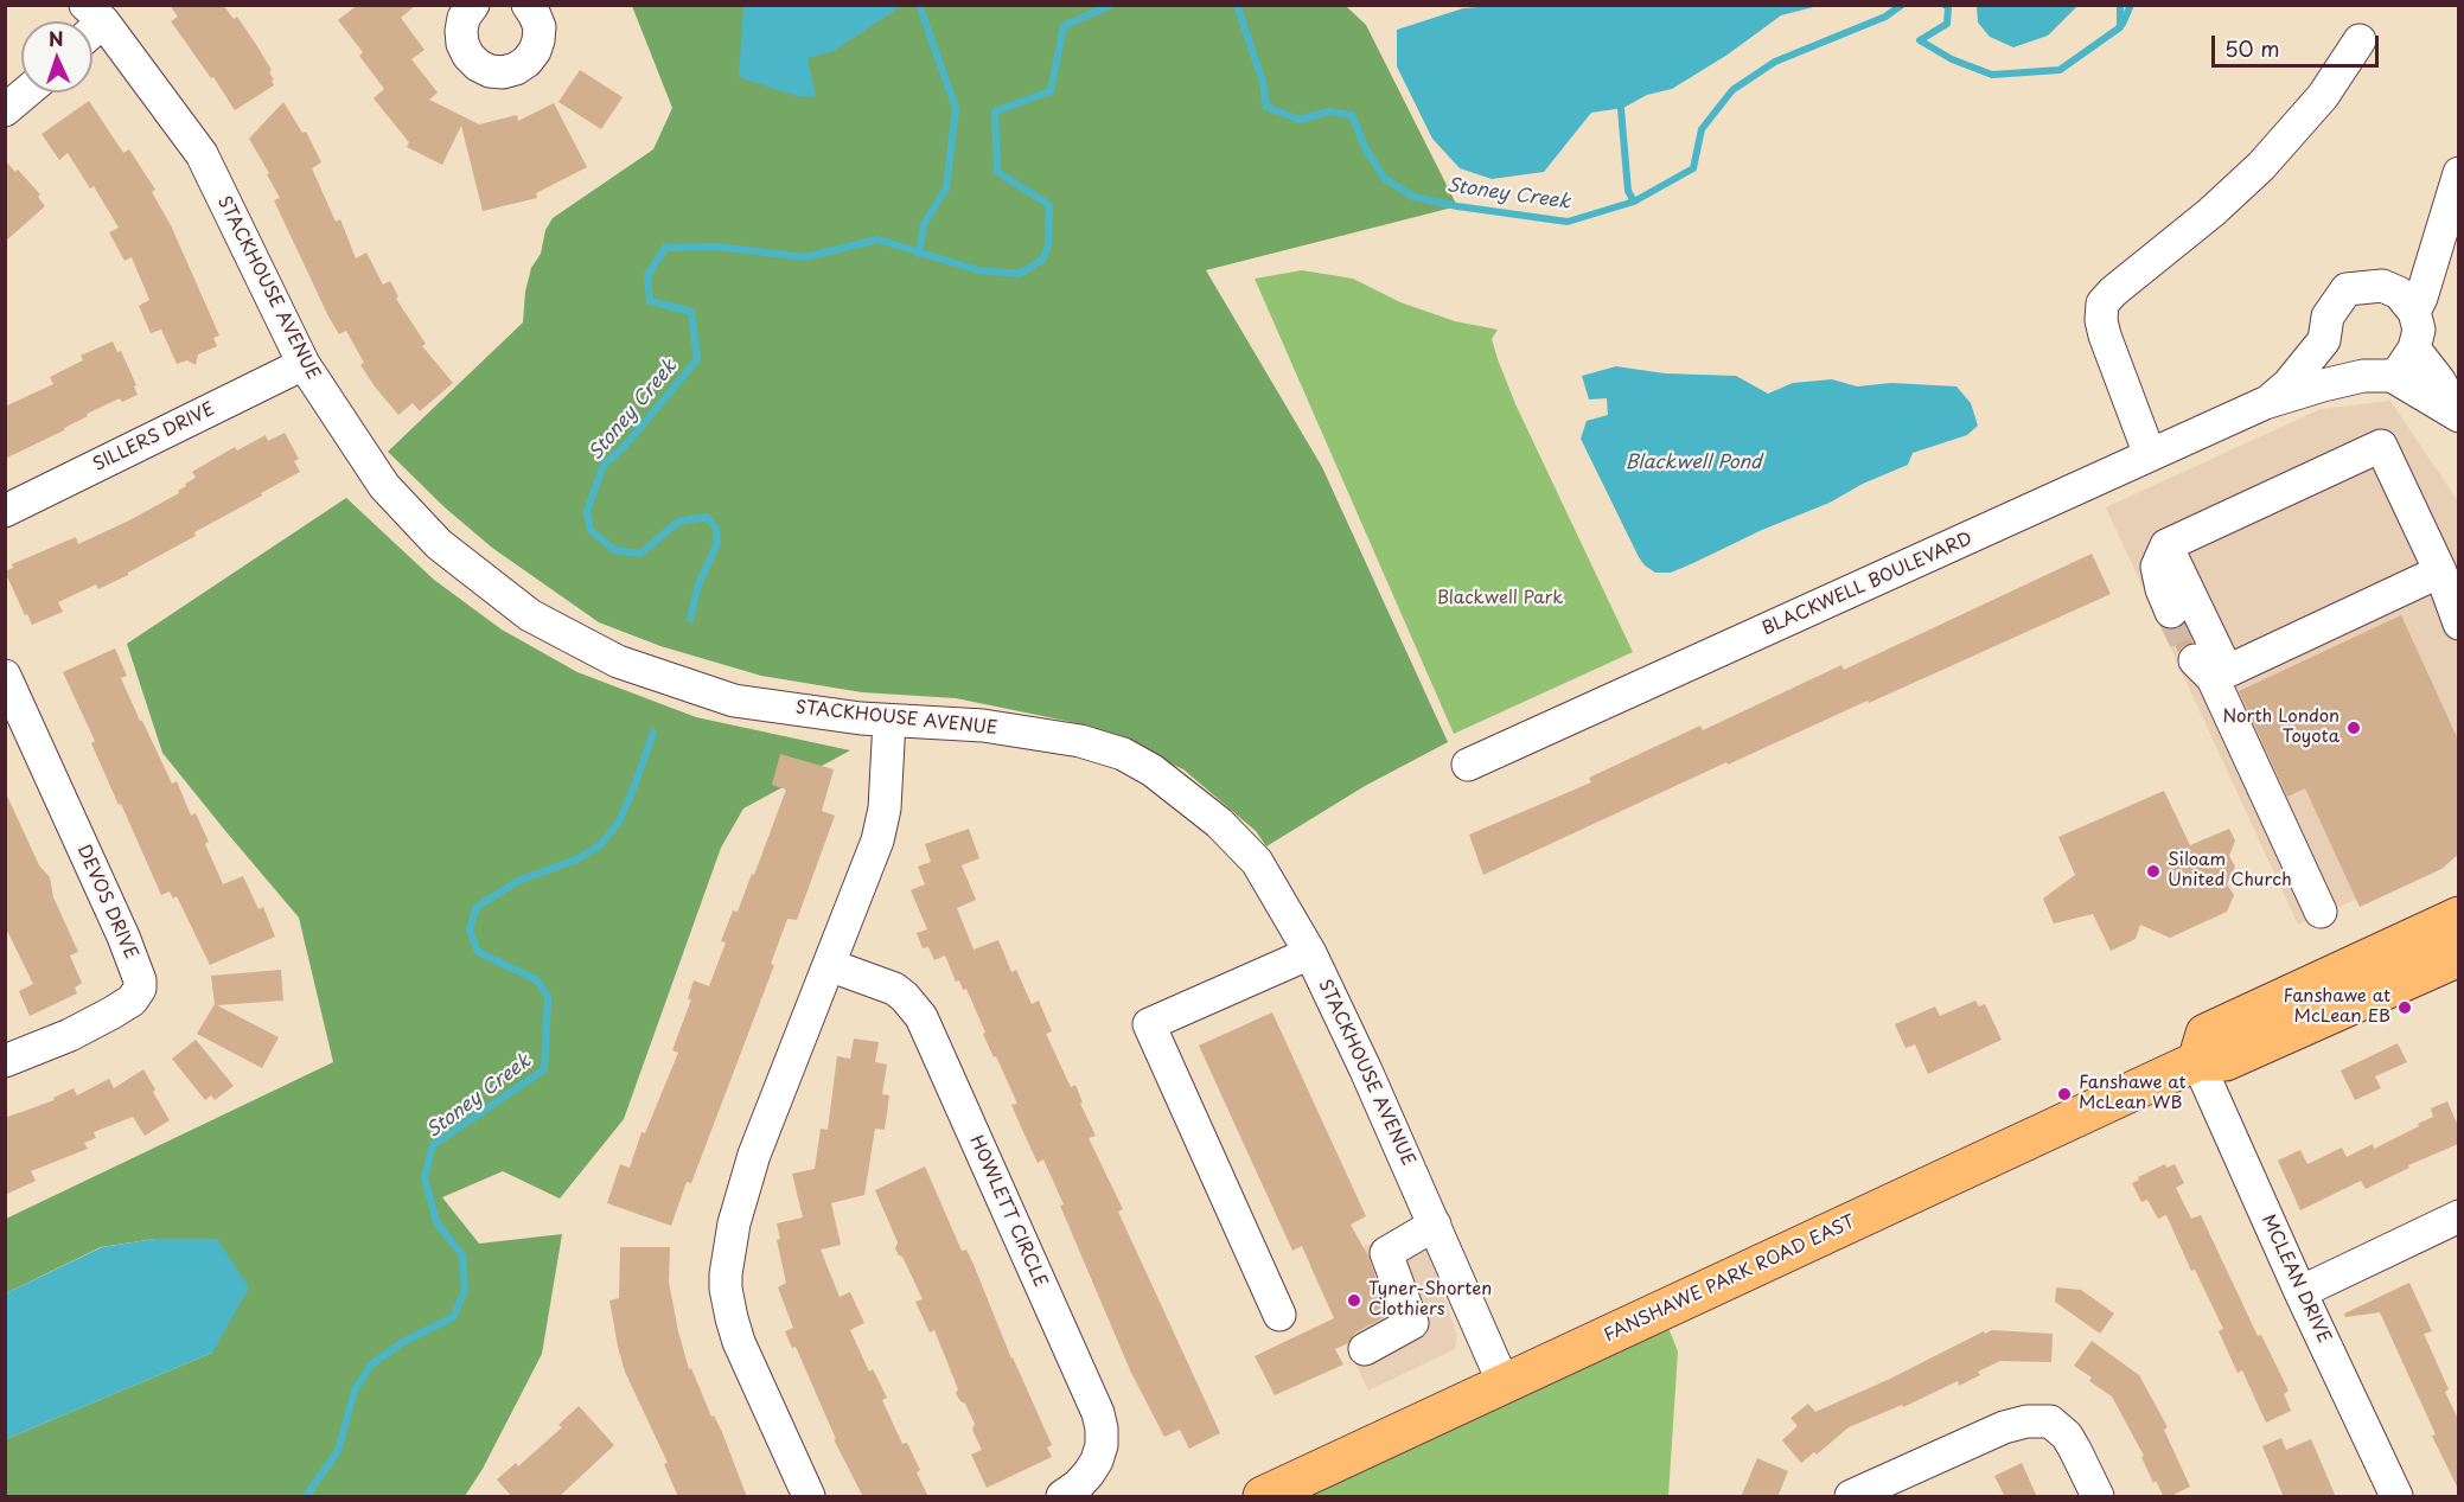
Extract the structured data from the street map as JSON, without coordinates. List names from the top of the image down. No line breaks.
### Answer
{"streets":{"main road":["FANSHAWE PARK ROAD EAST"],"street":["STACKHOUSE AVENUE","SILLERS DRIVE","BLACKWELL BOULEVARD","DEVOS DRIVE","HOWLETT CIRCLE","MCLEAN DRIVE"]},"crossings":[["STACKHOUSE AVENUE","SILLERS DRIVE"],["STACKHOUSE AVENUE","FANSHAWE PARK ROAD EAST"],["FANSHAWE PARK ROAD EAST","MCLEAN DRIVE"]],"water":["Stoney Creek","Blackwell Pond"],"parks":["Blackwell Park"],"places":["North London Toyota","Siloam United Church","Fanshawe at McLean EB","Fanshawe at McLean WB","Tyner-Shorten Clothiers"],"scale_bar":"50 m","north":"top"}
